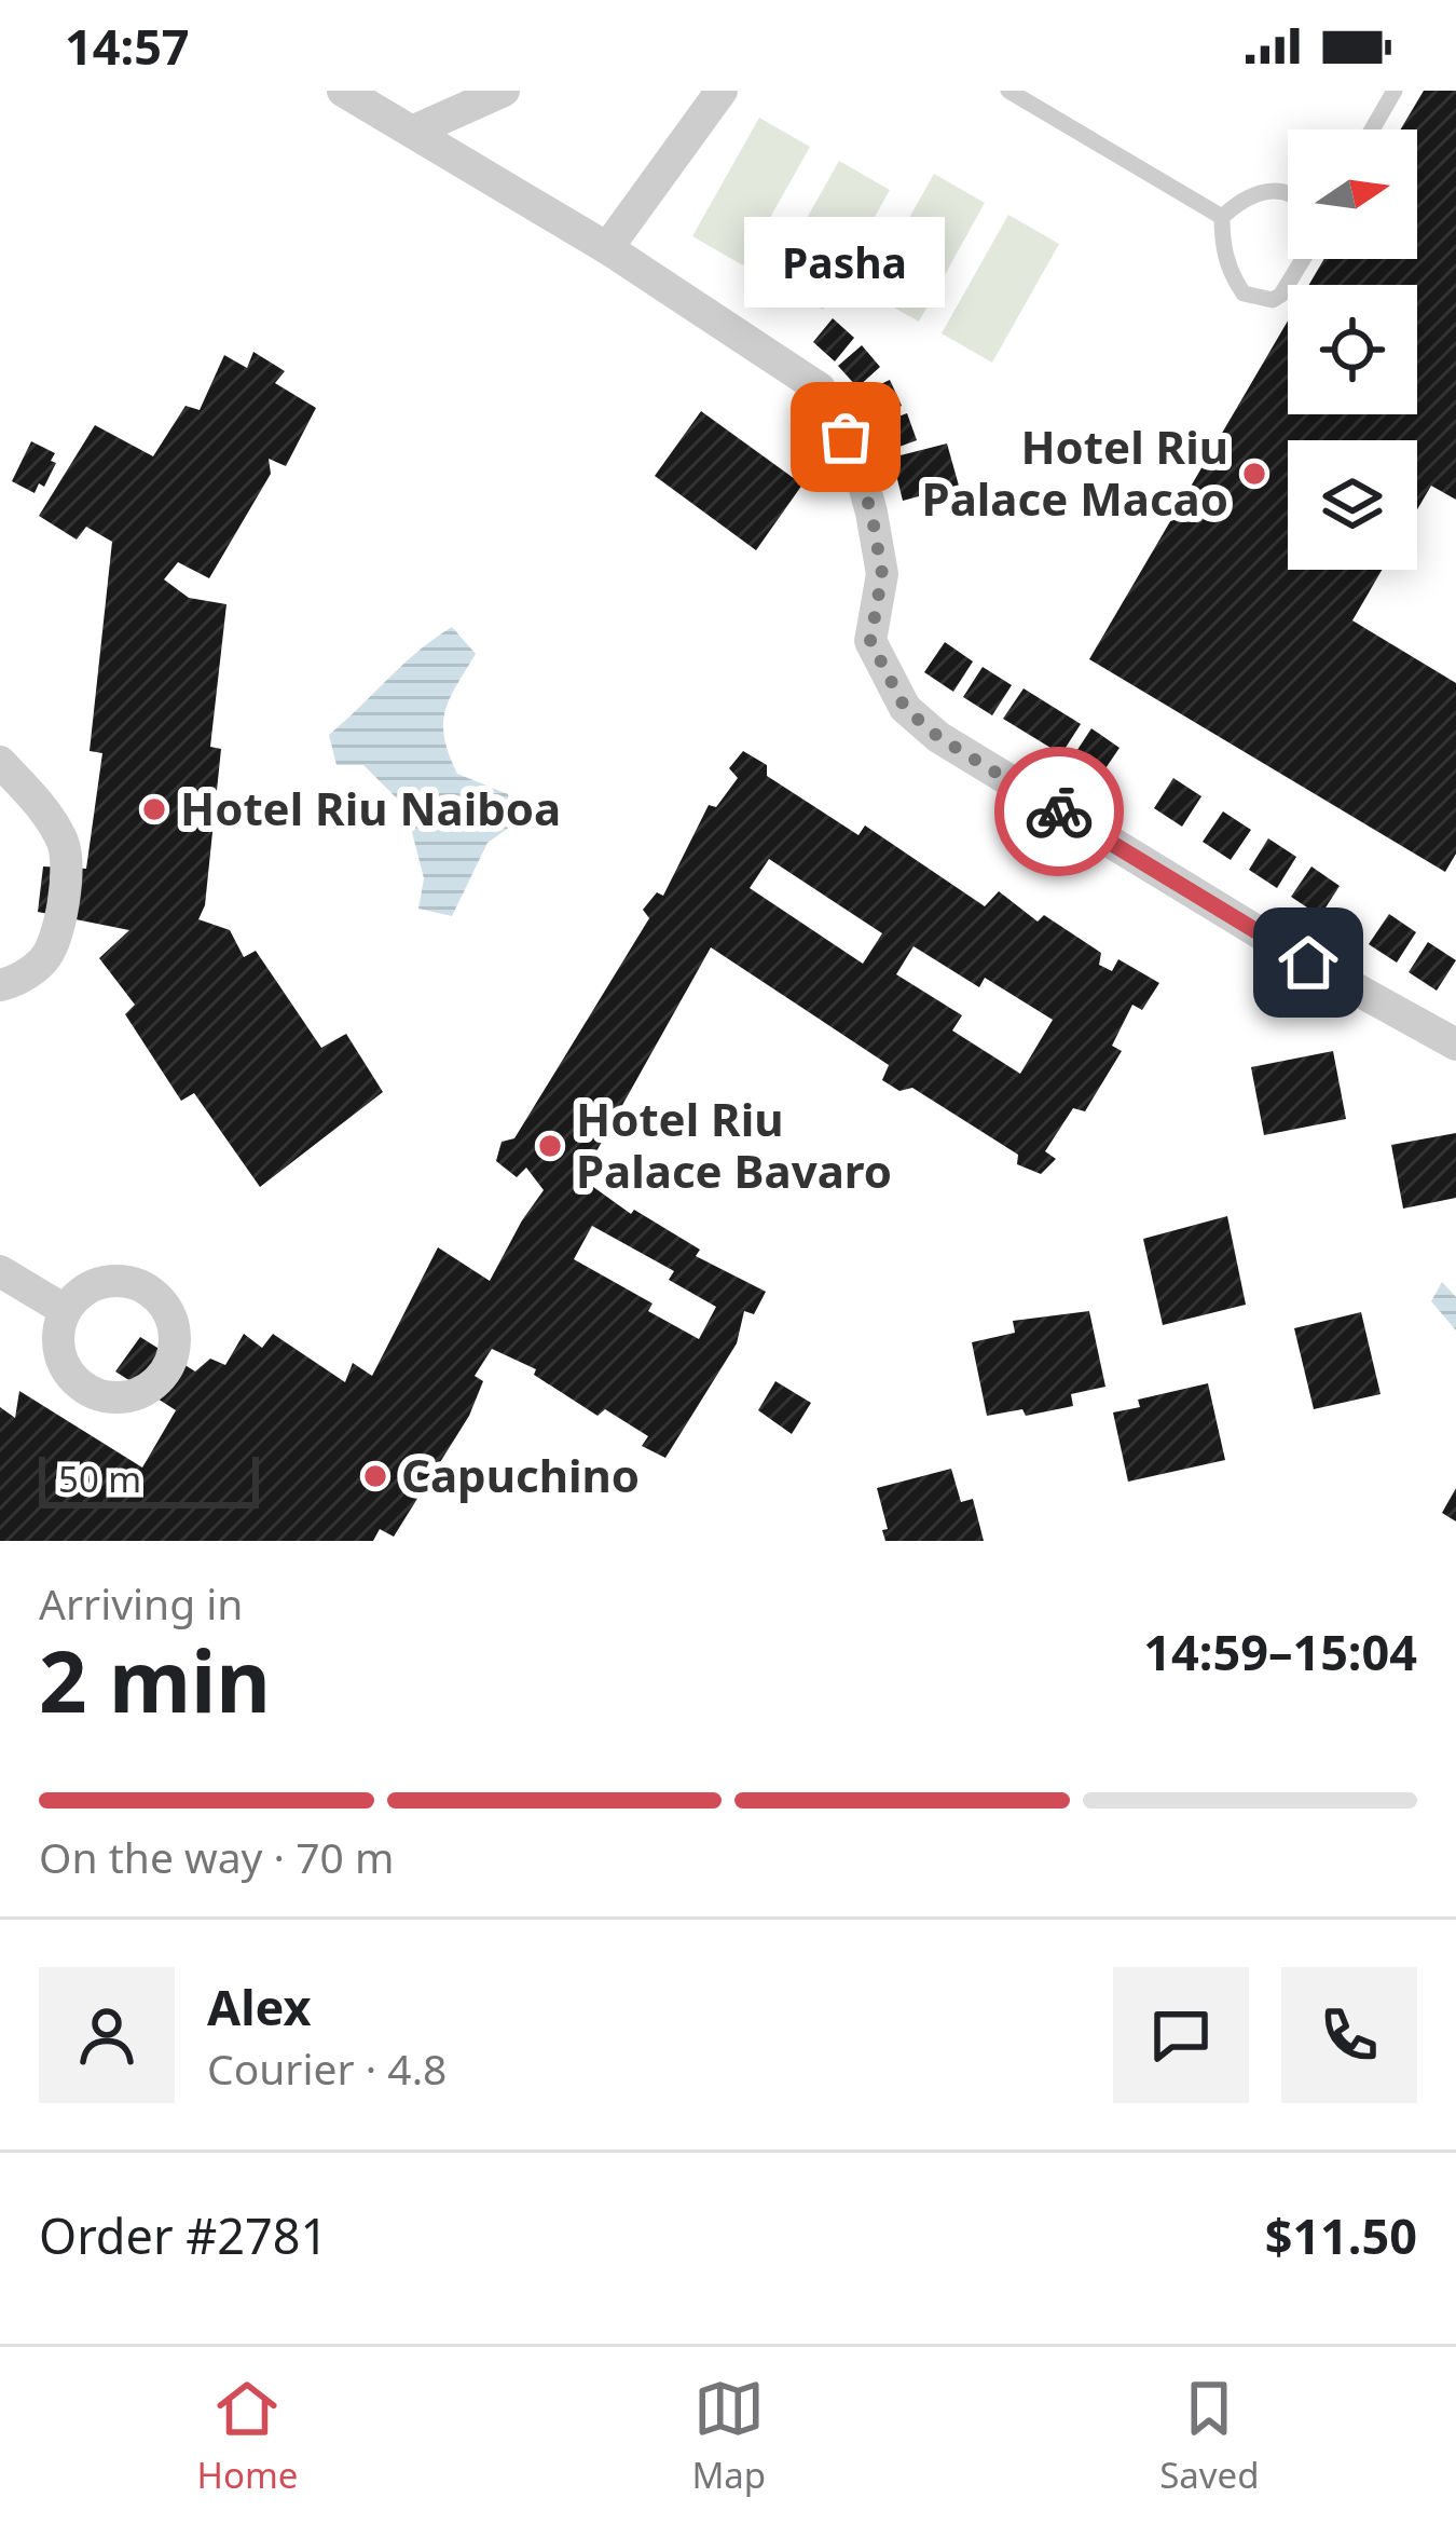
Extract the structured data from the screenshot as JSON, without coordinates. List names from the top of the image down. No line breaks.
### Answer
{"places":["Pasha","Hotel Riu Palace Macao","Hotel Riu Naiboa","Hotel Riu Palace Bavaro","Capuchino"],"scale_bar":"50 m","north":"right","page":{"status":"14:57","bubble":"Pasha","scale":"50 m","heading":["2 min","Arriving in","14:59–15:04"],"panel":["Alex","Courier · 4.8","Order #2781","$11.50"],"bar":"On the way · 70 m","tabs":["Home","Map","Saved"]}}
